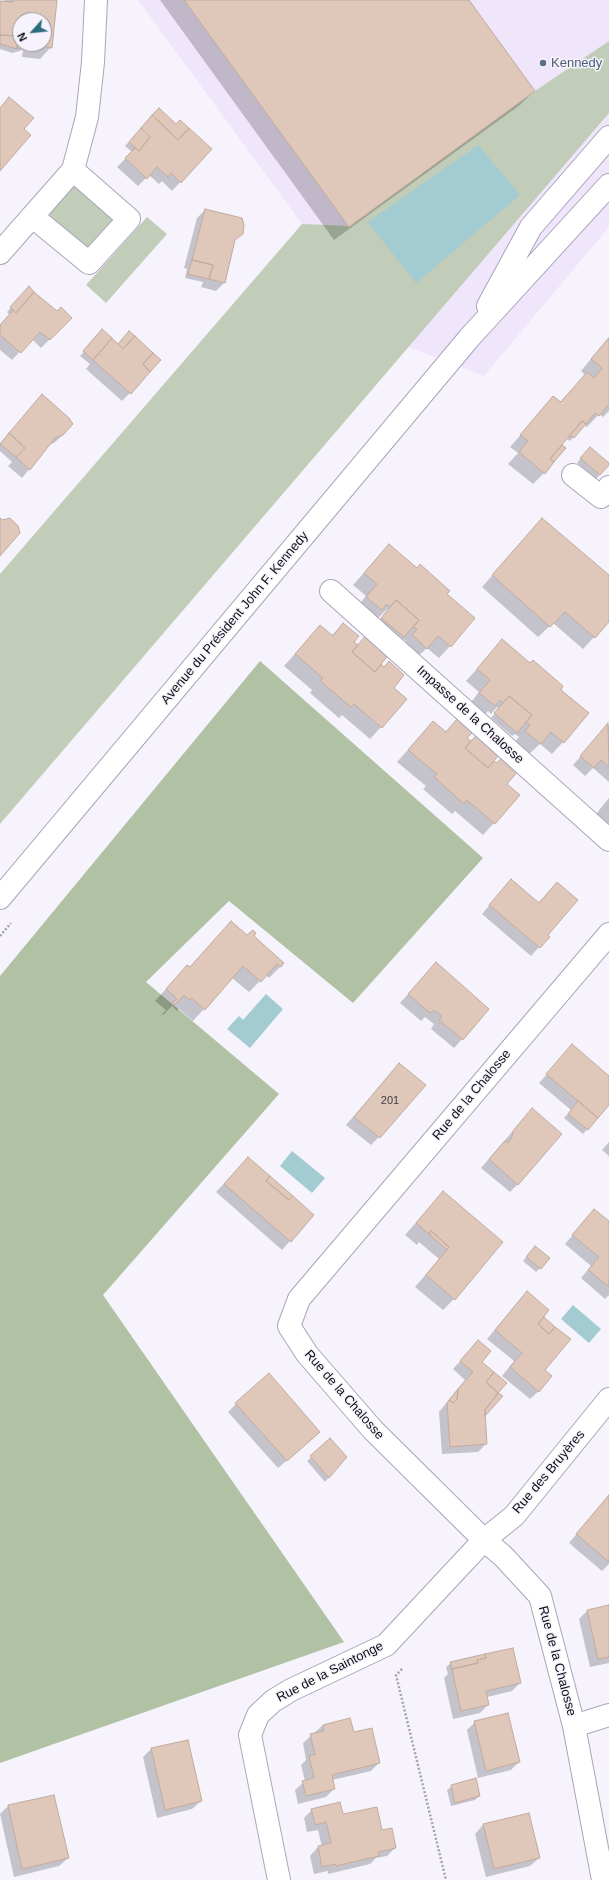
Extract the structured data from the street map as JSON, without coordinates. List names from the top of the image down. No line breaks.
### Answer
{"streets":{"street":["Avenue du Président John F. Kennedy","Impasse de la Chalosse","Rue de la Chalosse","Rue des Bruyères","Rue de la Saintonge"]},"crossings":[["Rue de la Chalosse","Rue des Bruyères"],["Rue de la Chalosse","Rue de la Saintonge"],["Rue des Bruyères","Rue de la Saintonge"]],"places":["Kennedy"],"house_numbers":["201"],"north":"bottom left"}
